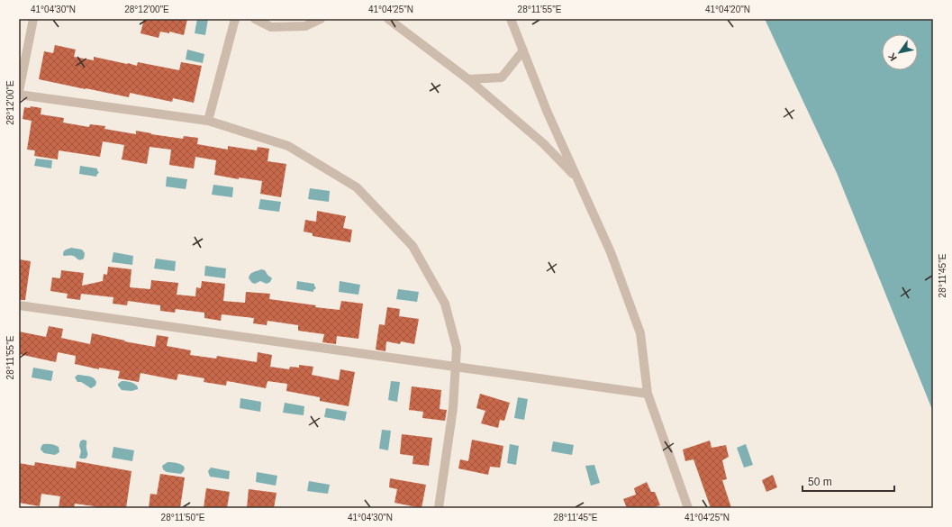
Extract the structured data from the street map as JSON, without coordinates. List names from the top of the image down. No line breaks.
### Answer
{"scale_bar":"50 m","north":"bottom left","coordinates":["41°04'30\"N","28°12'00\"E","41°04'25\"N","28°11'55\"E","41°04'20\"N","28°11'45\"E","28°11'50\"E"]}
